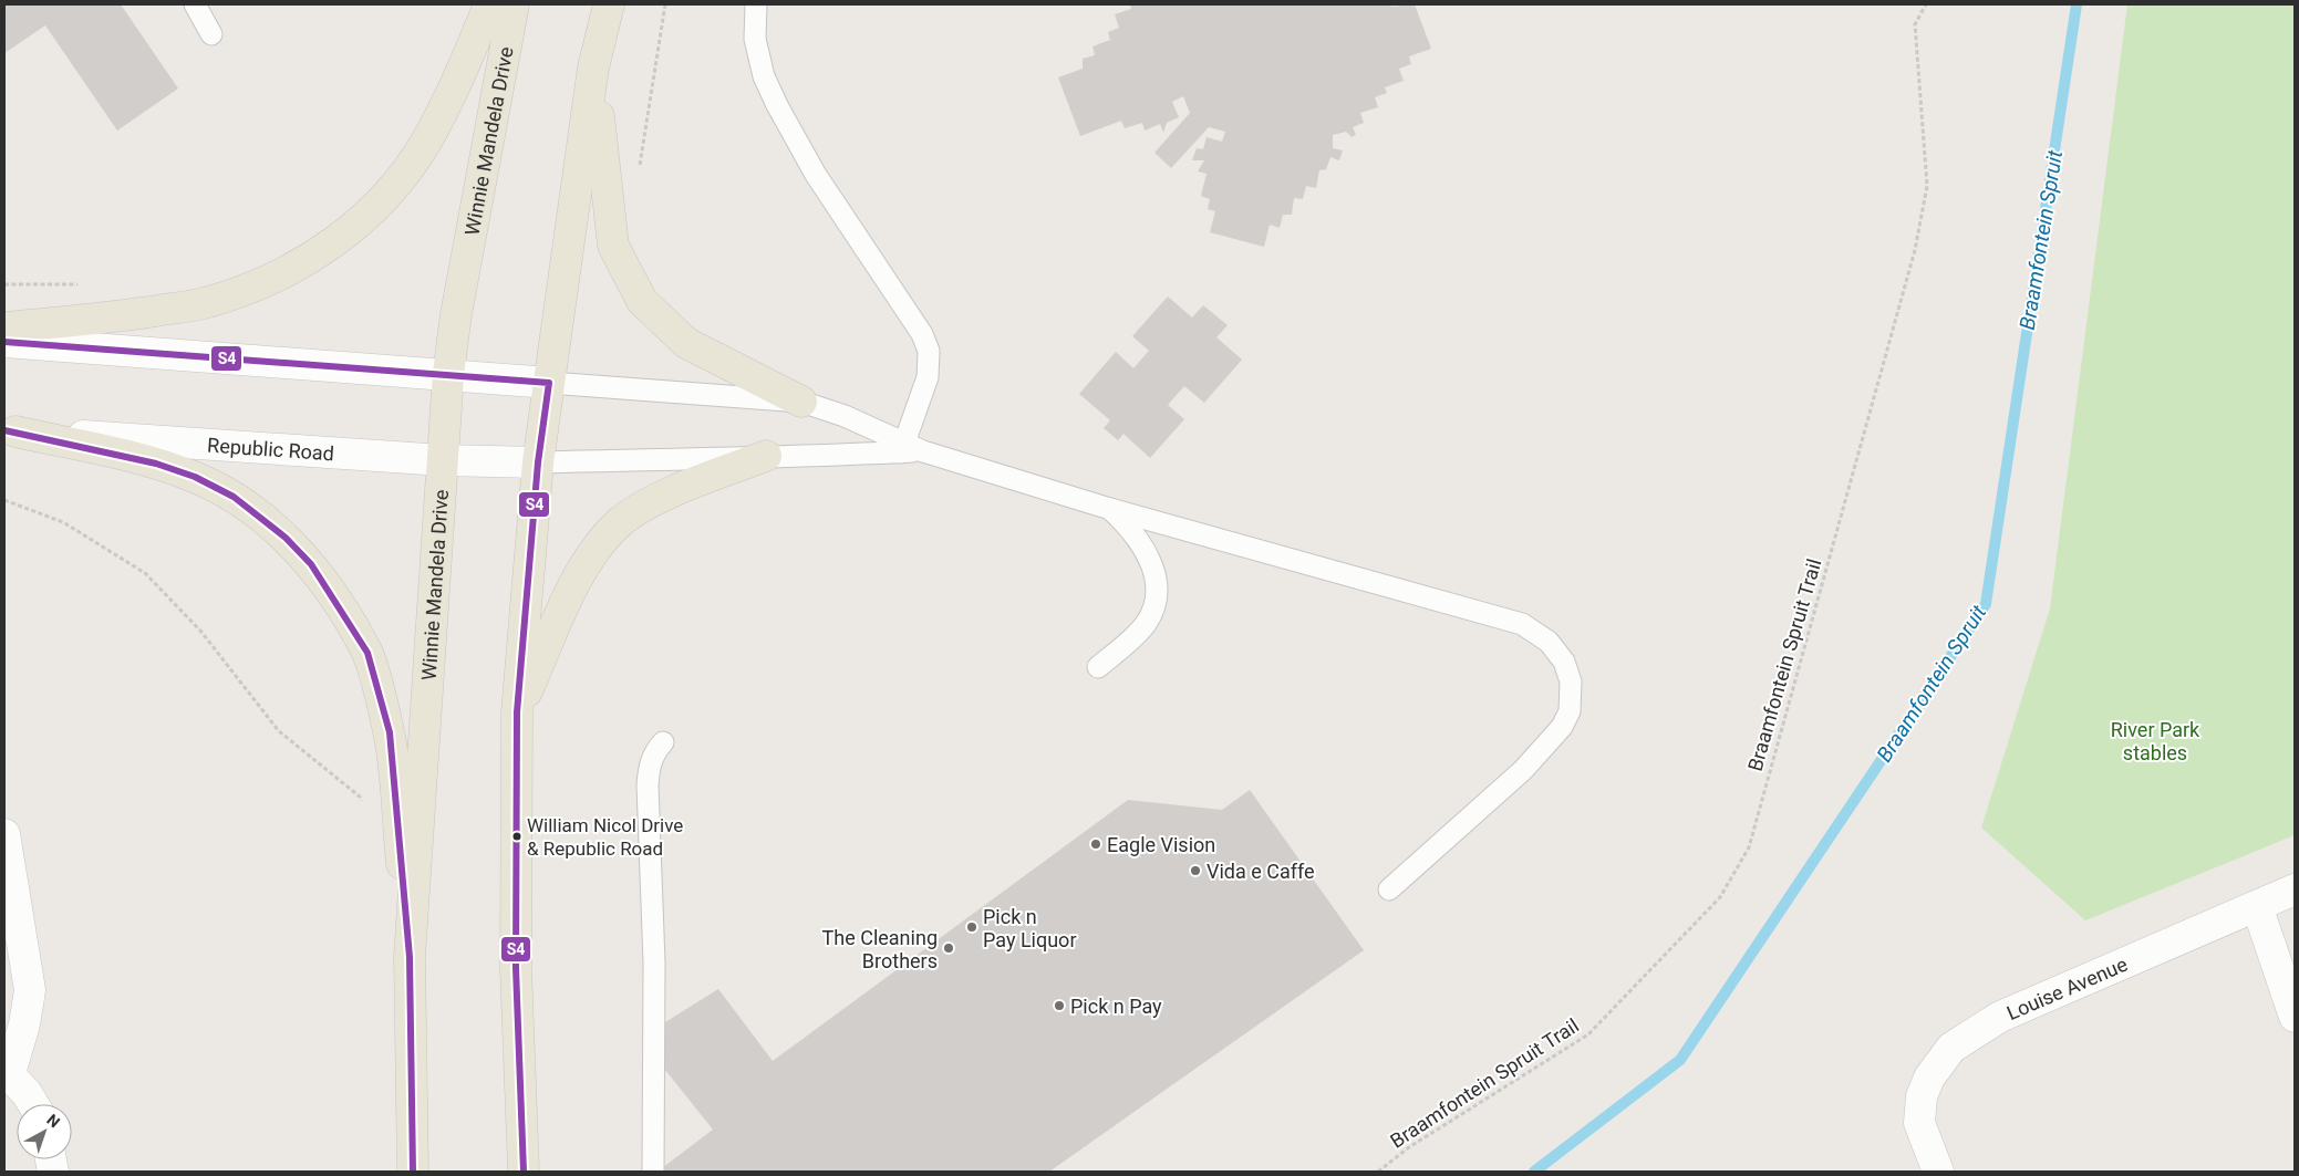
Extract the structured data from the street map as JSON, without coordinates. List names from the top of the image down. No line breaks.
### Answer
{"streets":{"main road":["Winnie Mandela Drive","Republic Road","Louise Avenue"],"path":["Braamfontein Spruit Trail"]},"crossings":[["Winnie Mandela Drive","Republic Road"]],"water":["Braamfontein Spruit"],"parks":["River Park stables"],"places":["William Nicol Drive & Republic Road","Eagle Vision","Vida e Caffe","Pick n Pay Liquor","The Cleaning Brothers","Pick n Pay"],"lines":["transit line S4"],"north":"top right"}
